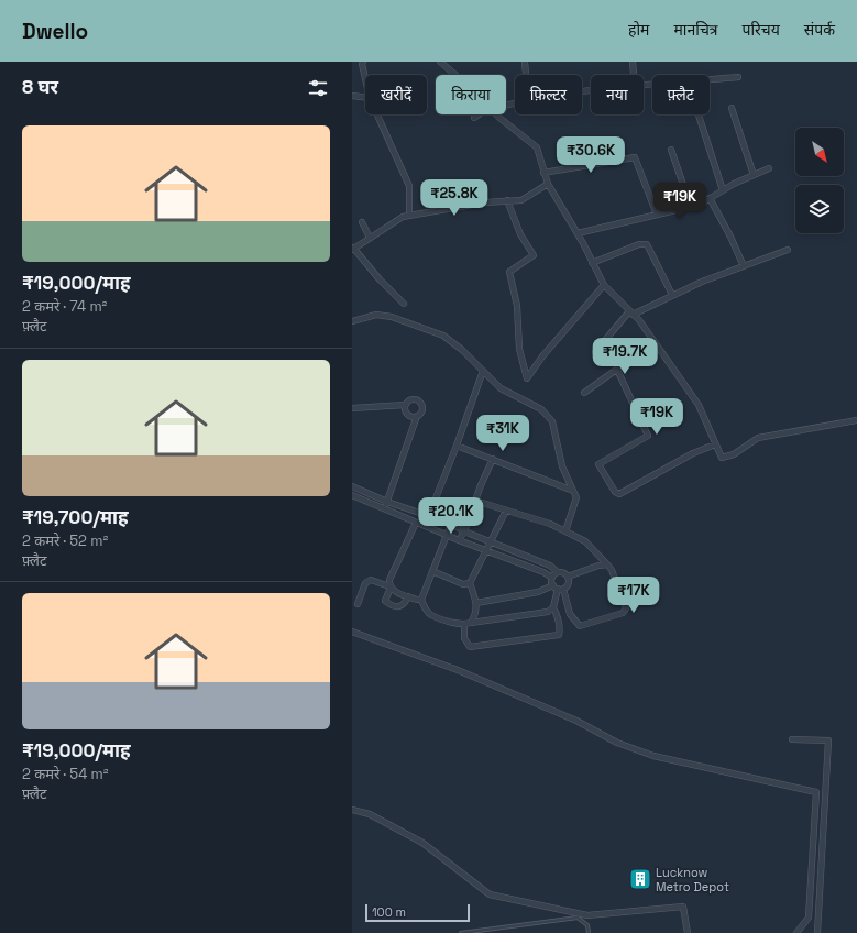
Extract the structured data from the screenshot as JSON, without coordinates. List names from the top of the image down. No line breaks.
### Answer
{"places":{"building":["Lucknow Metro Depot"]},"scale_bar":"100 m","north":"bottom right","page":{"header":"Dwello","nav":["होम","मानचित्र","परिचय","संपर्क"],"heading":"8 घर","chip":["खरीदें","किराया","फ़िल्टर","नया","फ़्लैट"],"list":[{"name":"₹19,000/माह","note":"2 कमरे · 74 m² · फ़्लैट"},{"name":"₹19,700/माह","note":"2 कमरे · 52 m² · फ़्लैट"},{"name":"₹19,000/माह","note":"2 कमरे · 54 m² · फ़्लैट"}],"price":["₹30.6K","₹25.8K","₹19K","₹19.7K","₹19K","₹31K","₹20.1K","₹17K"],"scale":"100 m"}}
